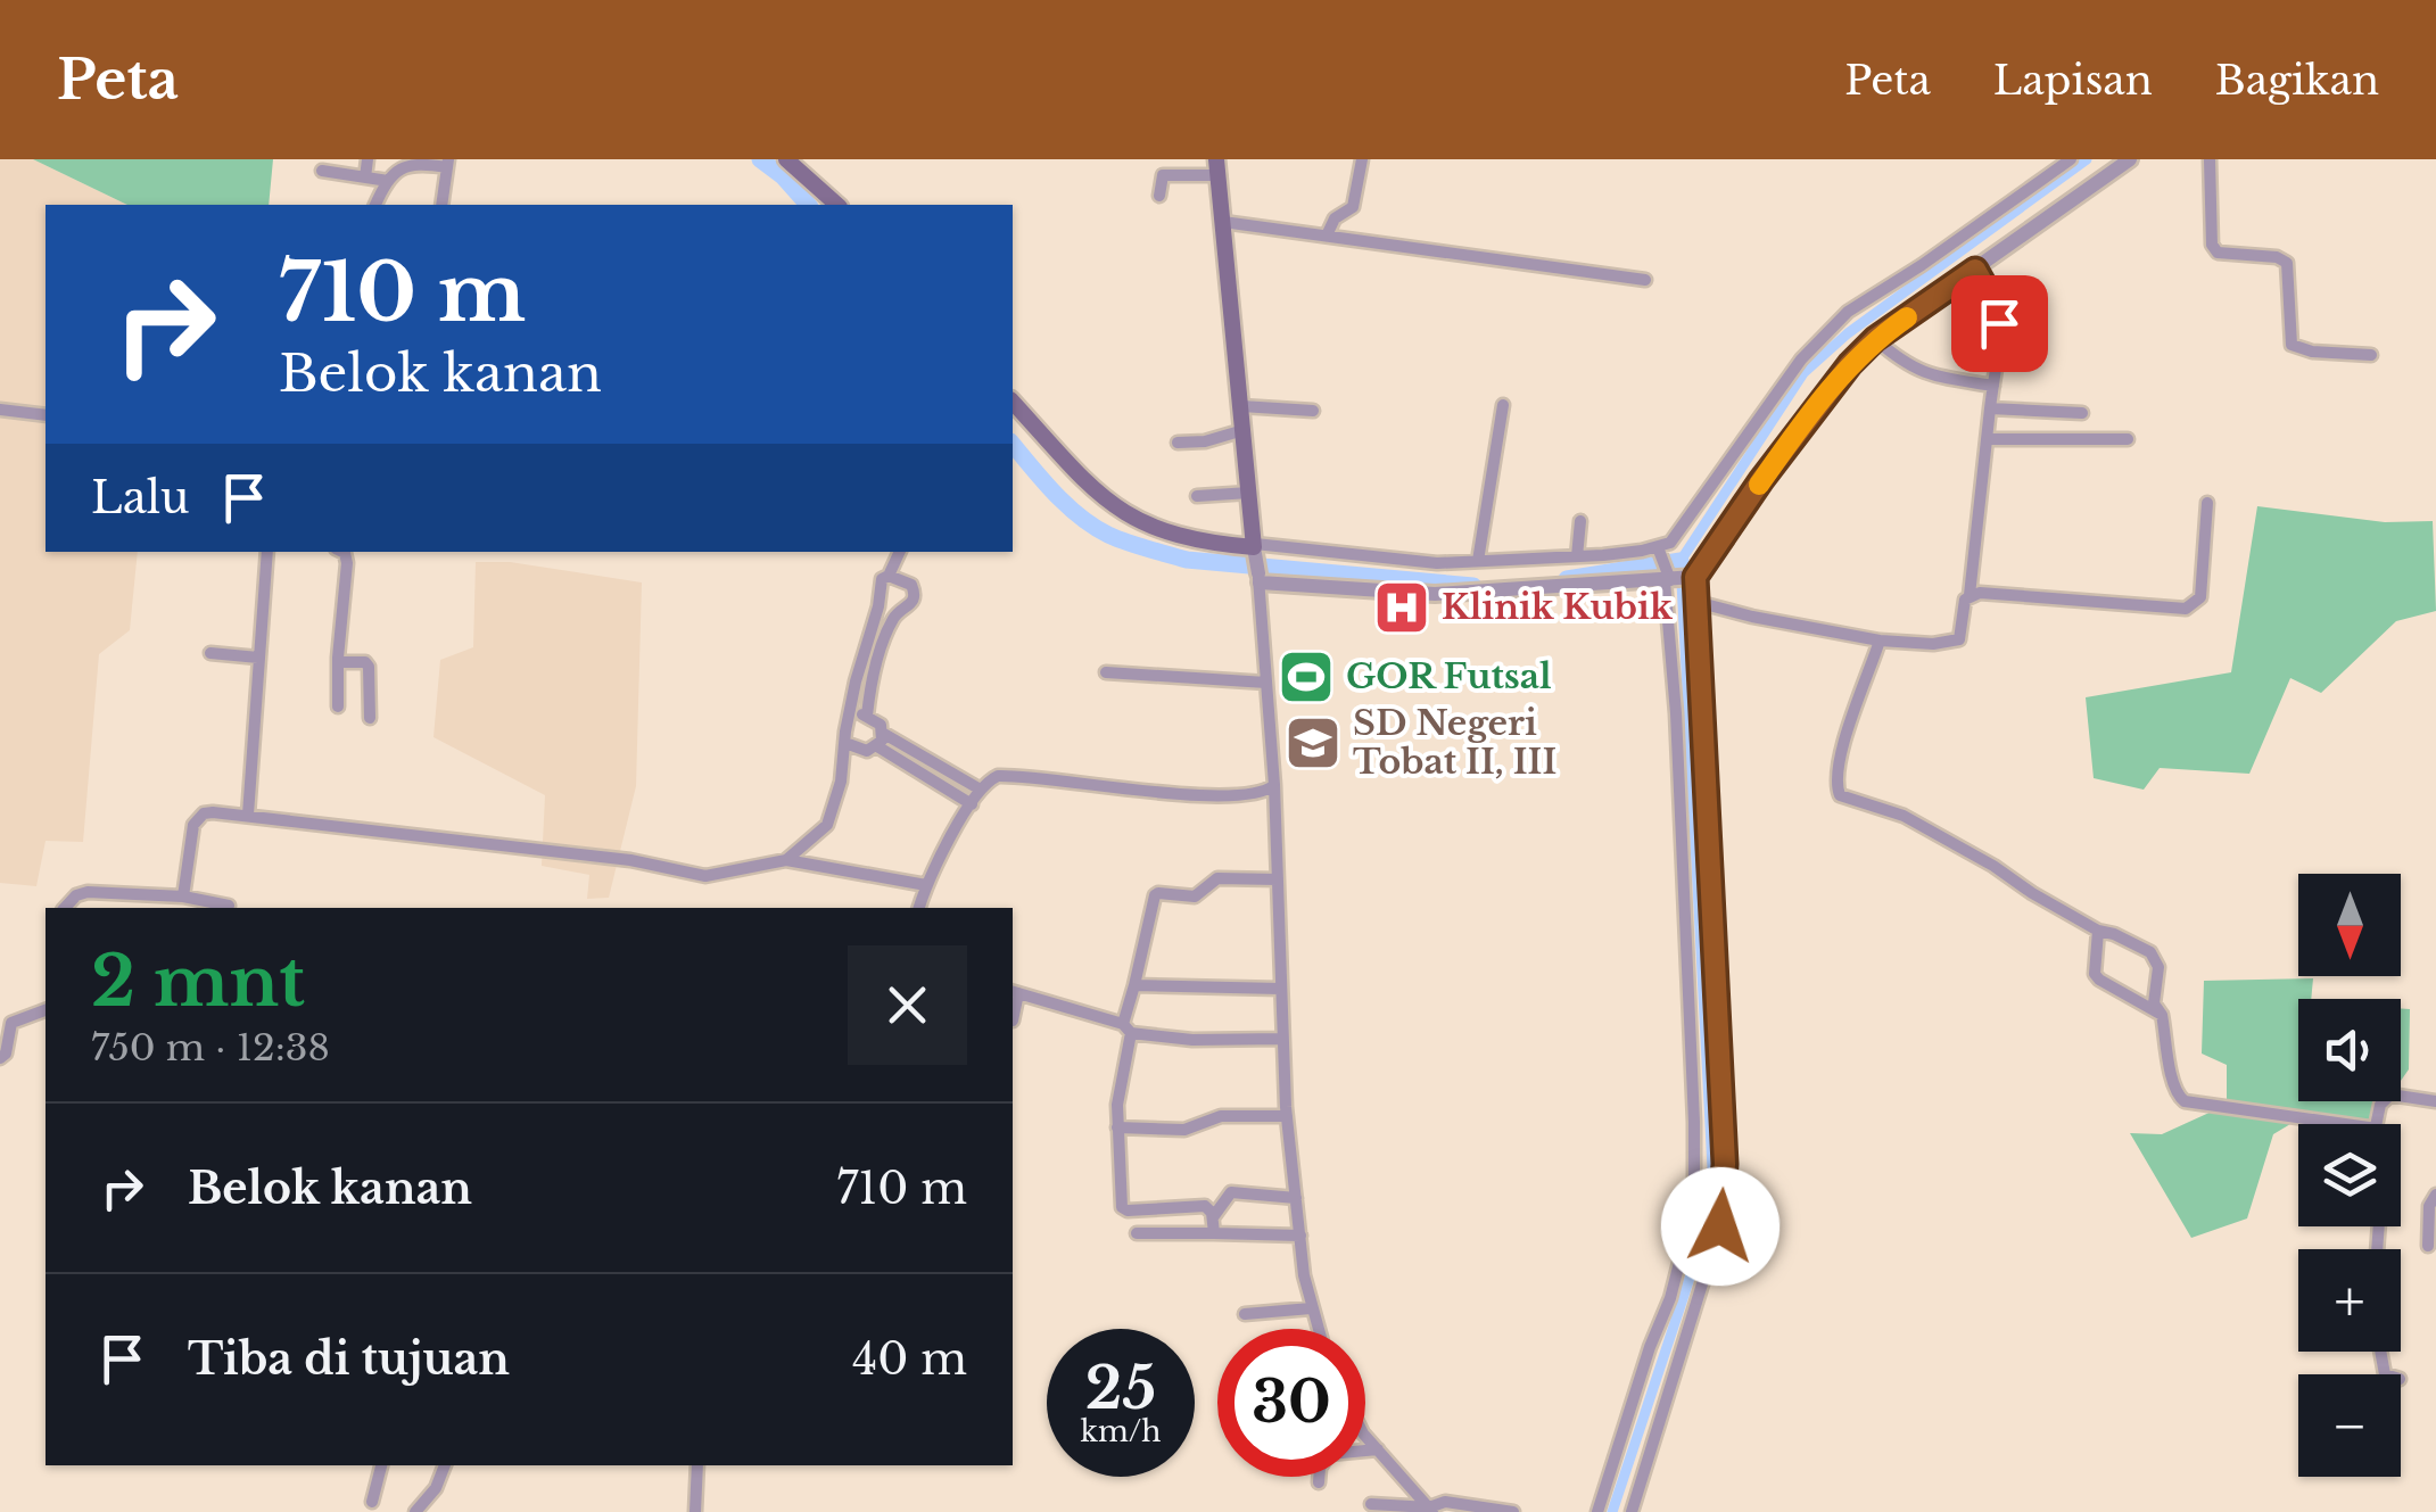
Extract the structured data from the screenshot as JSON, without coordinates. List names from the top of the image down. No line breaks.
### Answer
{"places":{"hospital":["Klinik Kubik"],"sports":["GOR Futsal"],"school or university":["SD Negeri Tobat II, III"]},"north":"bottom","page":{"header":"Peta","nav":["Peta","Lapisan","Bagikan"],"turn":["710 m","Belok kanan"],"then":"Lalu","map_buttons":["+","−"],"heading":["2 mnt","750 m · 12:38"],"list":[{"name":"Belok kanan","value":"710 m"},{"name":"Tiba di tujuan","value":"40 m"}],"speed":"25 km/h","limit":"30"}}
